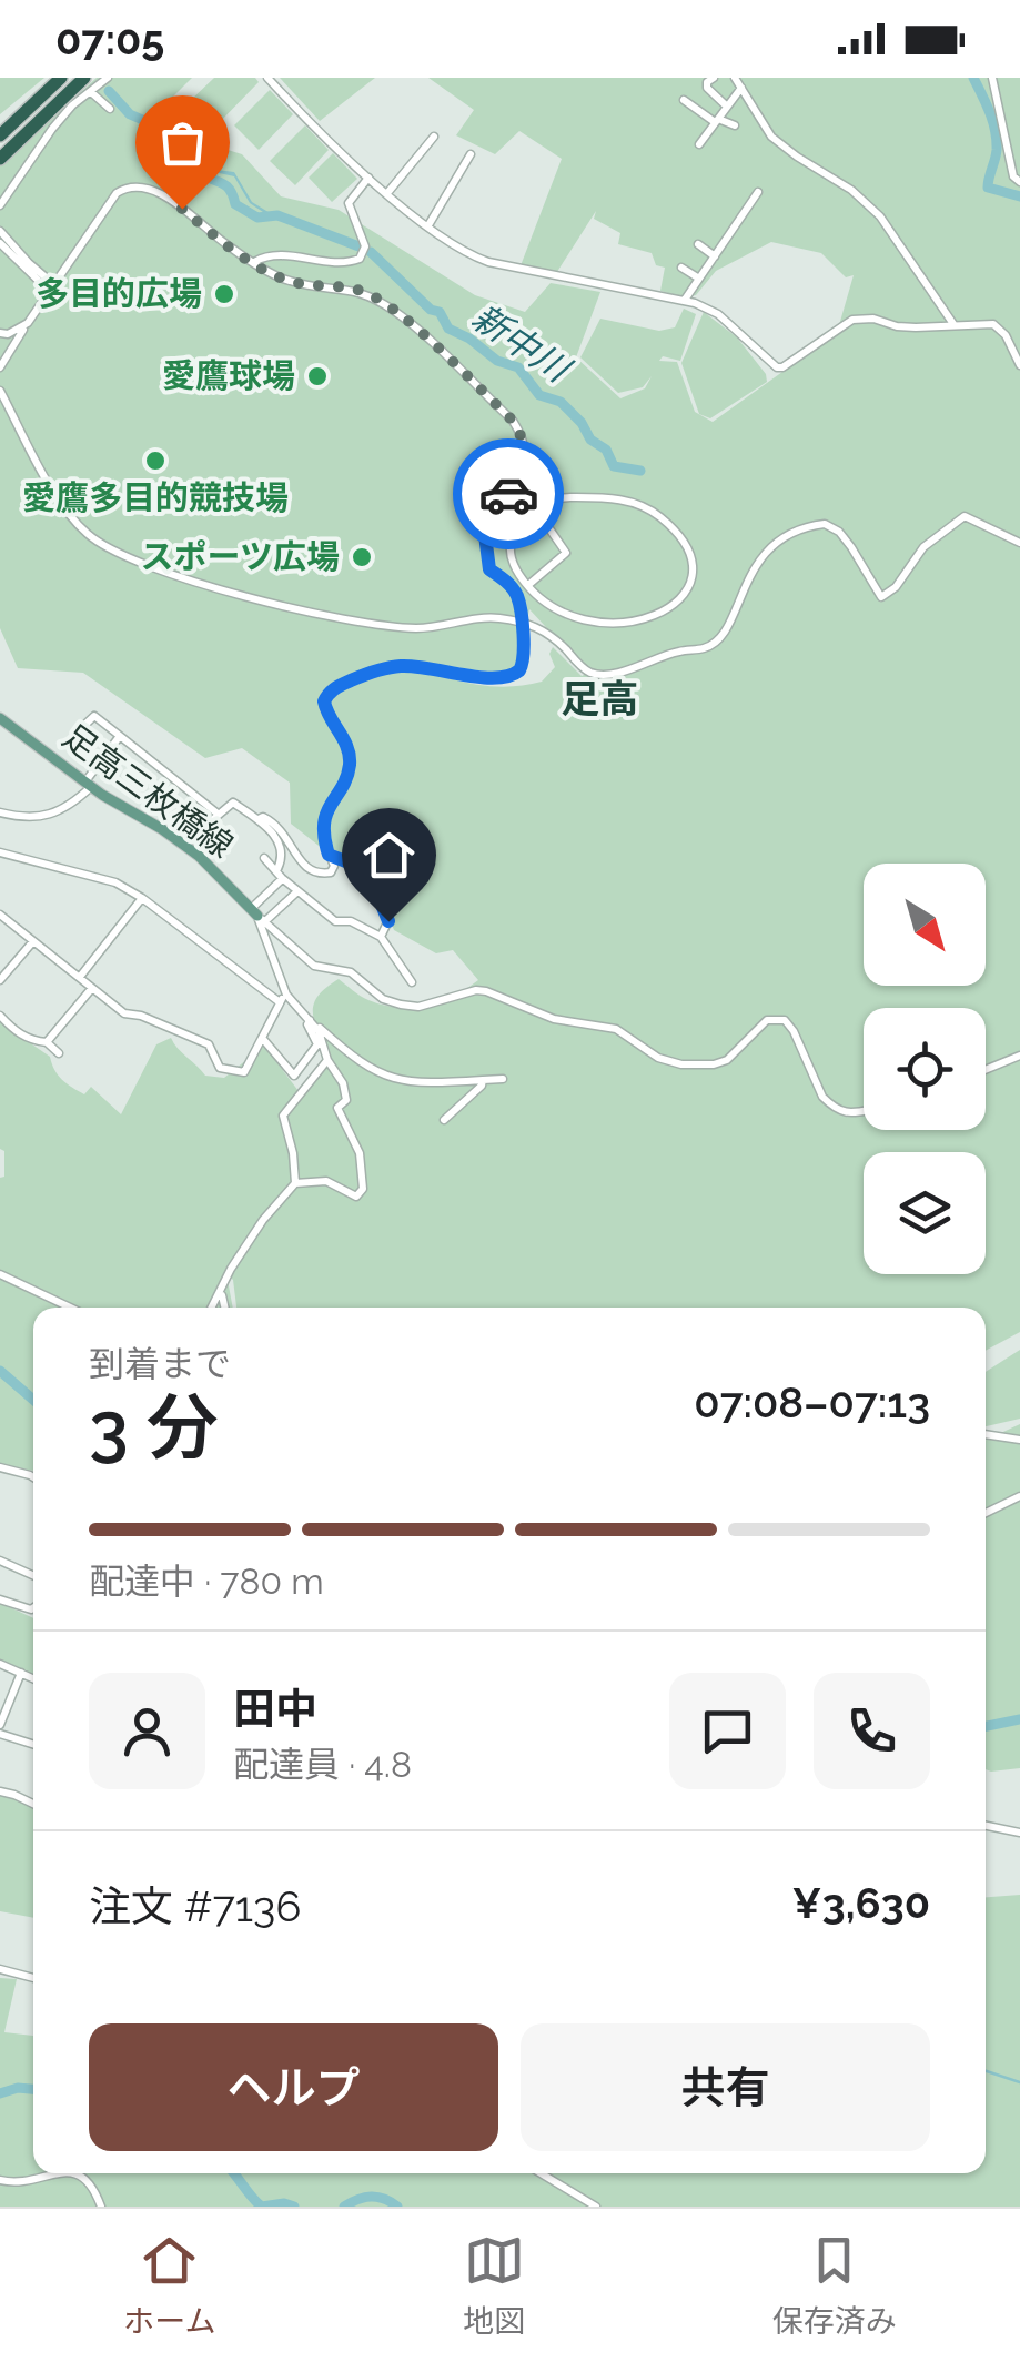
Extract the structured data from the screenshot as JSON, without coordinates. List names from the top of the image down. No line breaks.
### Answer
{"streets":{"main road":["足高三枚橋線"]},"districts":["足高"],"water":["新中川"],"places":["多目的広場","愛鷹球場","愛鷹多目的競技場","スポーツ広場"],"north":"bottom right","page":{"status":"07:05","heading":["3 分","到着まで","07:08–07:13"],"panel":["田中","配達員 · 4.8","注文 #7136","¥3,630"],"bar":"配達中 · 780 m","buttons":["ヘルプ","共有"],"tabs":["ホーム","地図","保存済み"]}}
